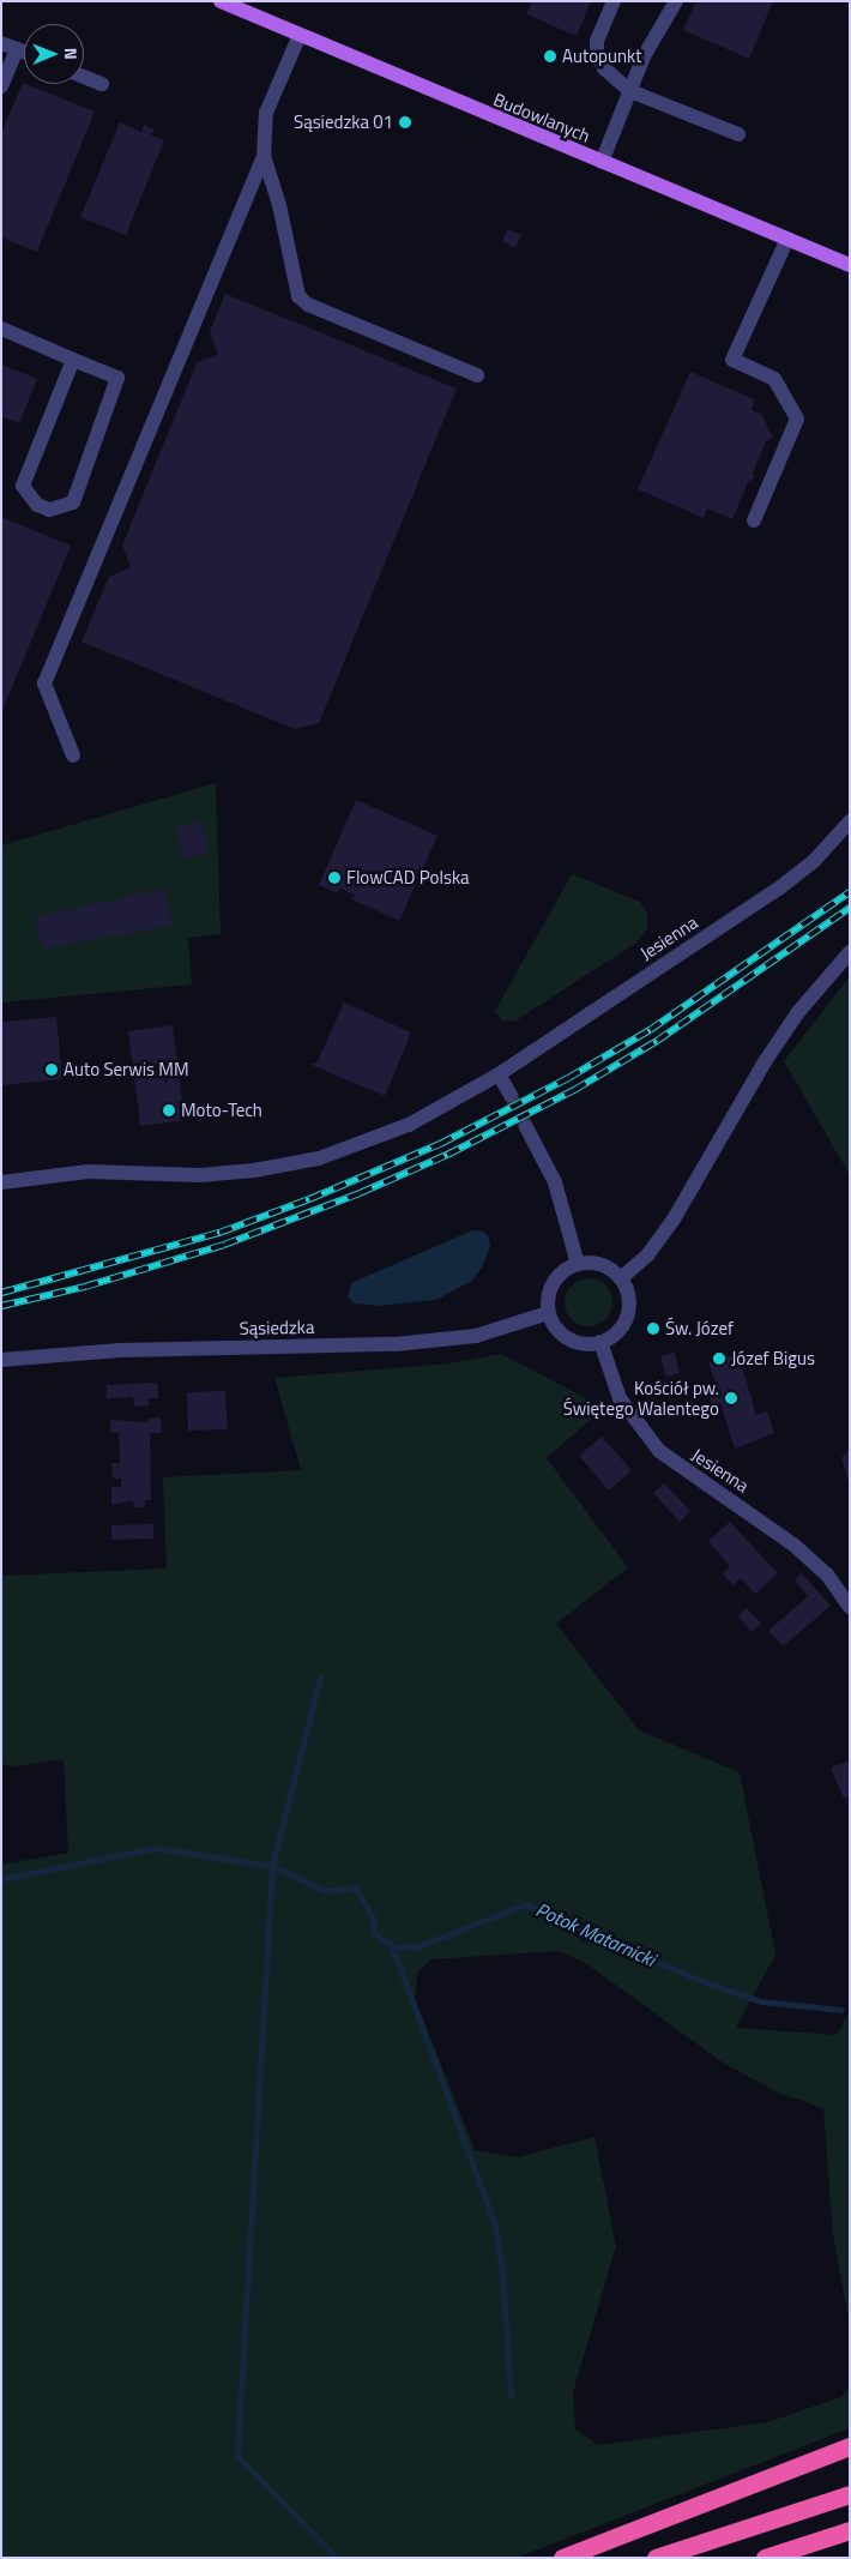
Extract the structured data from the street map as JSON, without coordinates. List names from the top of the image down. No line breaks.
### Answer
{"streets":{"main road":["Budowlanych"],"street":["Jesienna","Sąsiedzka"]},"crossings":[["Jesienna","Sąsiedzka"]],"water":["Potok Matarnicki"],"places":["Autopunkt","Sąsiedzka 01","FlowCAD Polska","Auto Serwis MM","Moto-Tech","Św. Józef","Józef Bigus","Kościół pw. Świętego Walentego"],"north":"right"}
